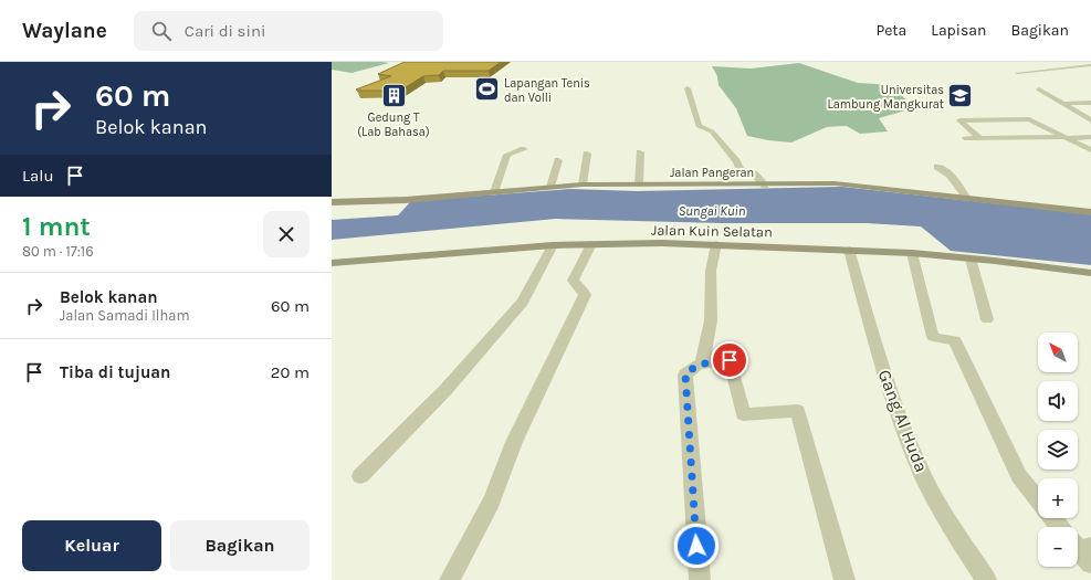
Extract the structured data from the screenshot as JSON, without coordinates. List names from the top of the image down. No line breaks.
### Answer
{"streets":{"street":["Jalan Pangeran","Jalan Kuin Selatan","Gang Al Huda"]},"crossings":[["Jalan Kuin Selatan","Gang Al Huda"]],"water":["Sungai Kuin"],"places":{"sports":["Lapangan Tenis dan Volli"],"building":["Gedung T (Lab Bahasa)"],"school or university":["Universitas Lambung Mangkurat"]},"north":"top left","page":{"header":"Waylane","search":"Cari di sini","nav":["Peta","Lapisan","Bagikan"],"turn":["60 m","Belok kanan"],"then":"Lalu","heading":["1 mnt","80 m · 17:16"],"list":[{"name":"Belok kanan","note":"Jalan Samadi Ilham","value":"60 m"},{"name":"Tiba di tujuan","value":"20 m"}],"map_buttons":["+","−"],"buttons":["Keluar","Bagikan"]}}
